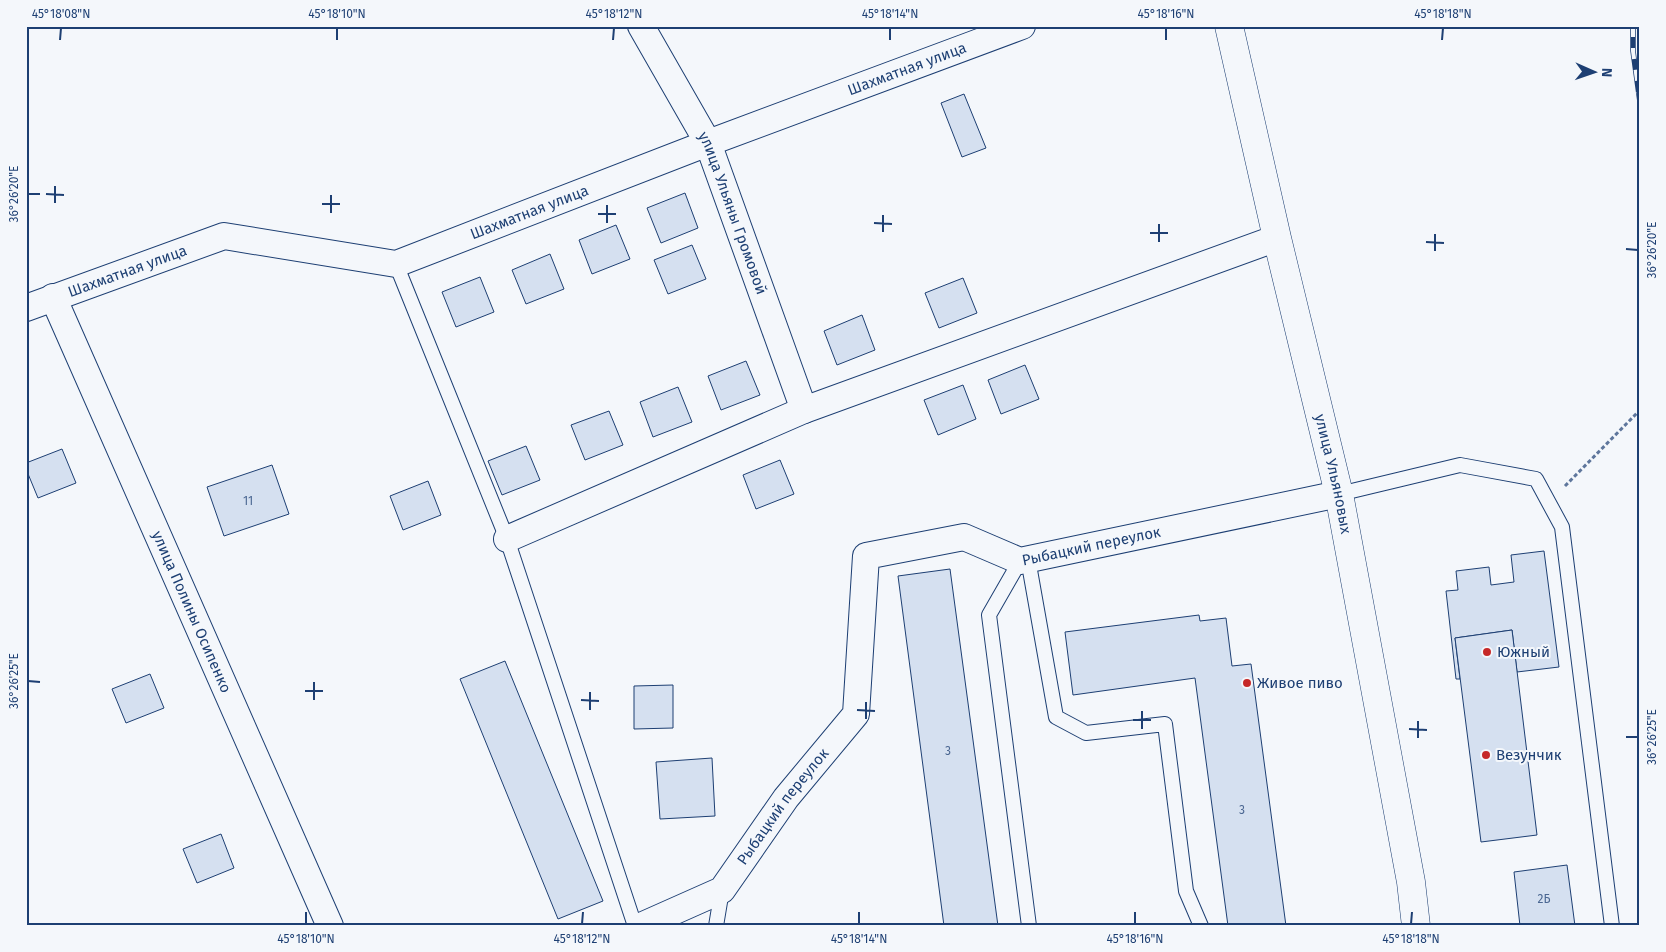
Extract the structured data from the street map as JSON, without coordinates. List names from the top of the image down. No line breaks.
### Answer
{"streets":{"street":["Шахматная улица","улица Ульяны Громовой","улица Ульяновых","Рыбацкий переулок","улица Полины Осипенко"]},"crossings":[["Шахматная улица","улица Ульяны Громовой"],["Шахматная улица","улица Полины Осипенко"],["улица Ульяновых","Рыбацкий переулок"]],"places":["Южный","Живое пиво","Везунчик"],"house_numbers":["11","3","3","2Б"],"north":"right","coordinates":["45°18'08\"N","45°18'10\"N","45°18'12\"N","45°18'14\"N","45°18'16\"N","45°18'18\"N","36°26'20\"E","36°26'25\"E"]}
